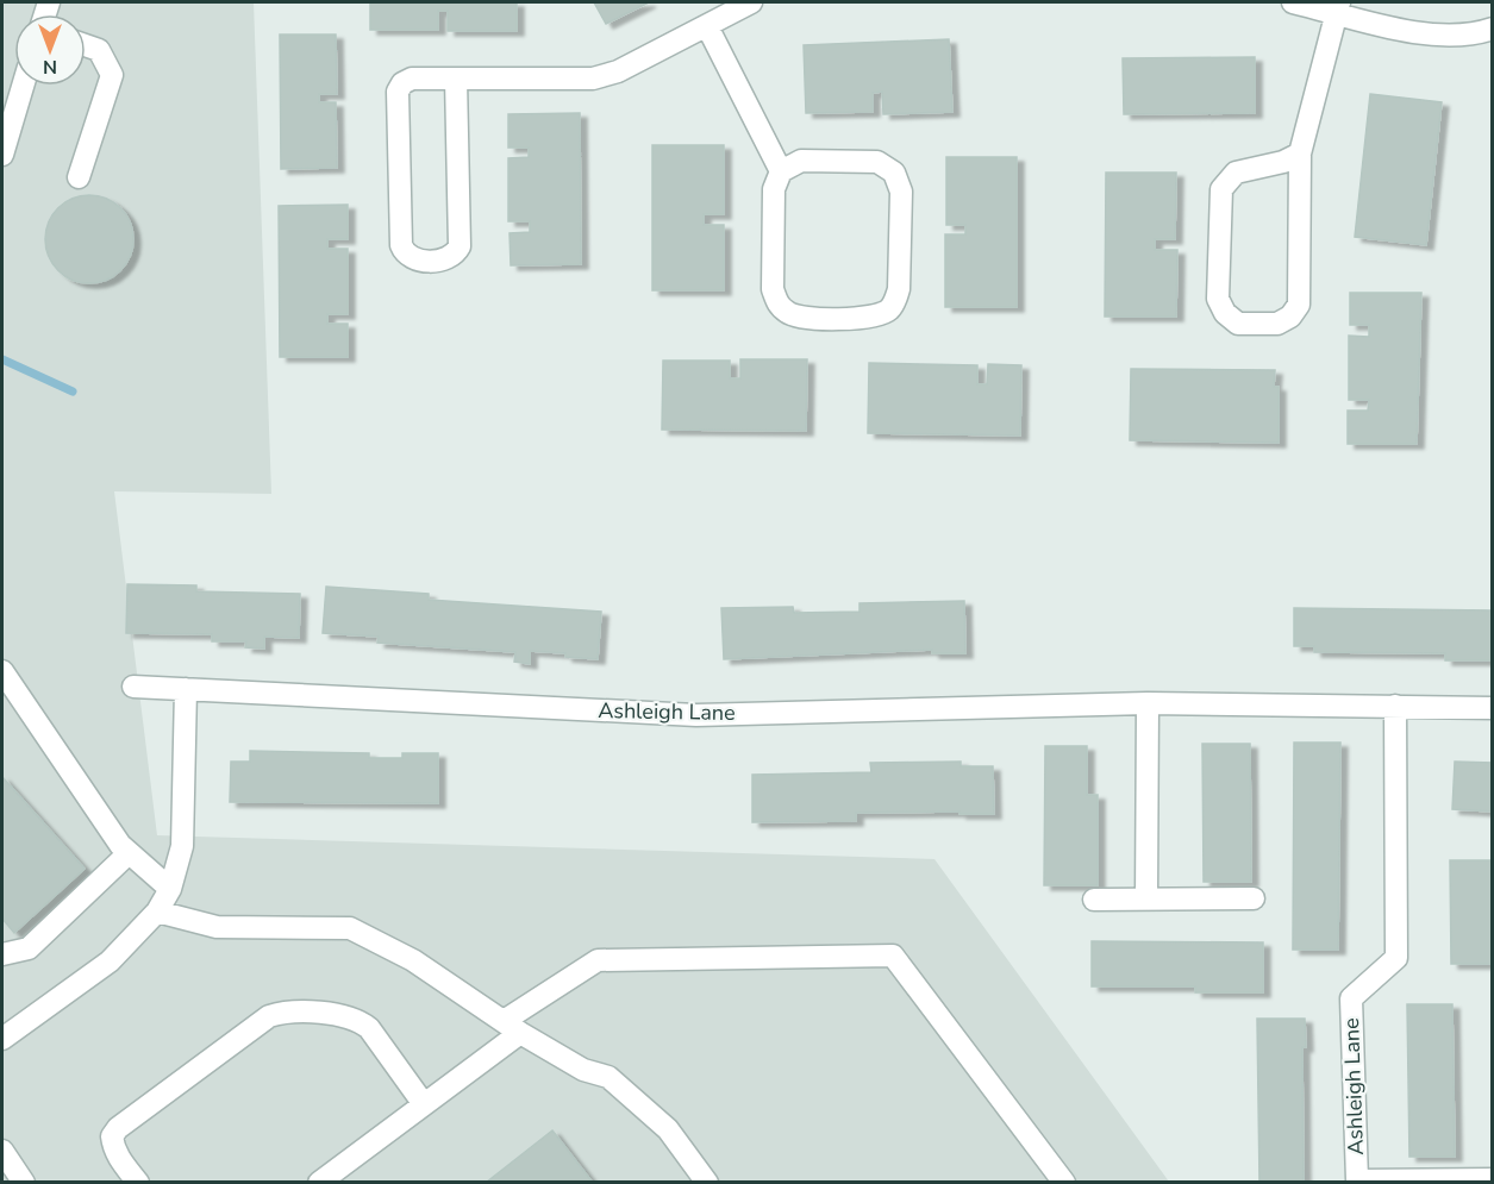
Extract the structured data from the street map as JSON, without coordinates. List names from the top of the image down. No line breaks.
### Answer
{"streets":{"street":["Ashleigh Lane"]},"north":"bottom"}
